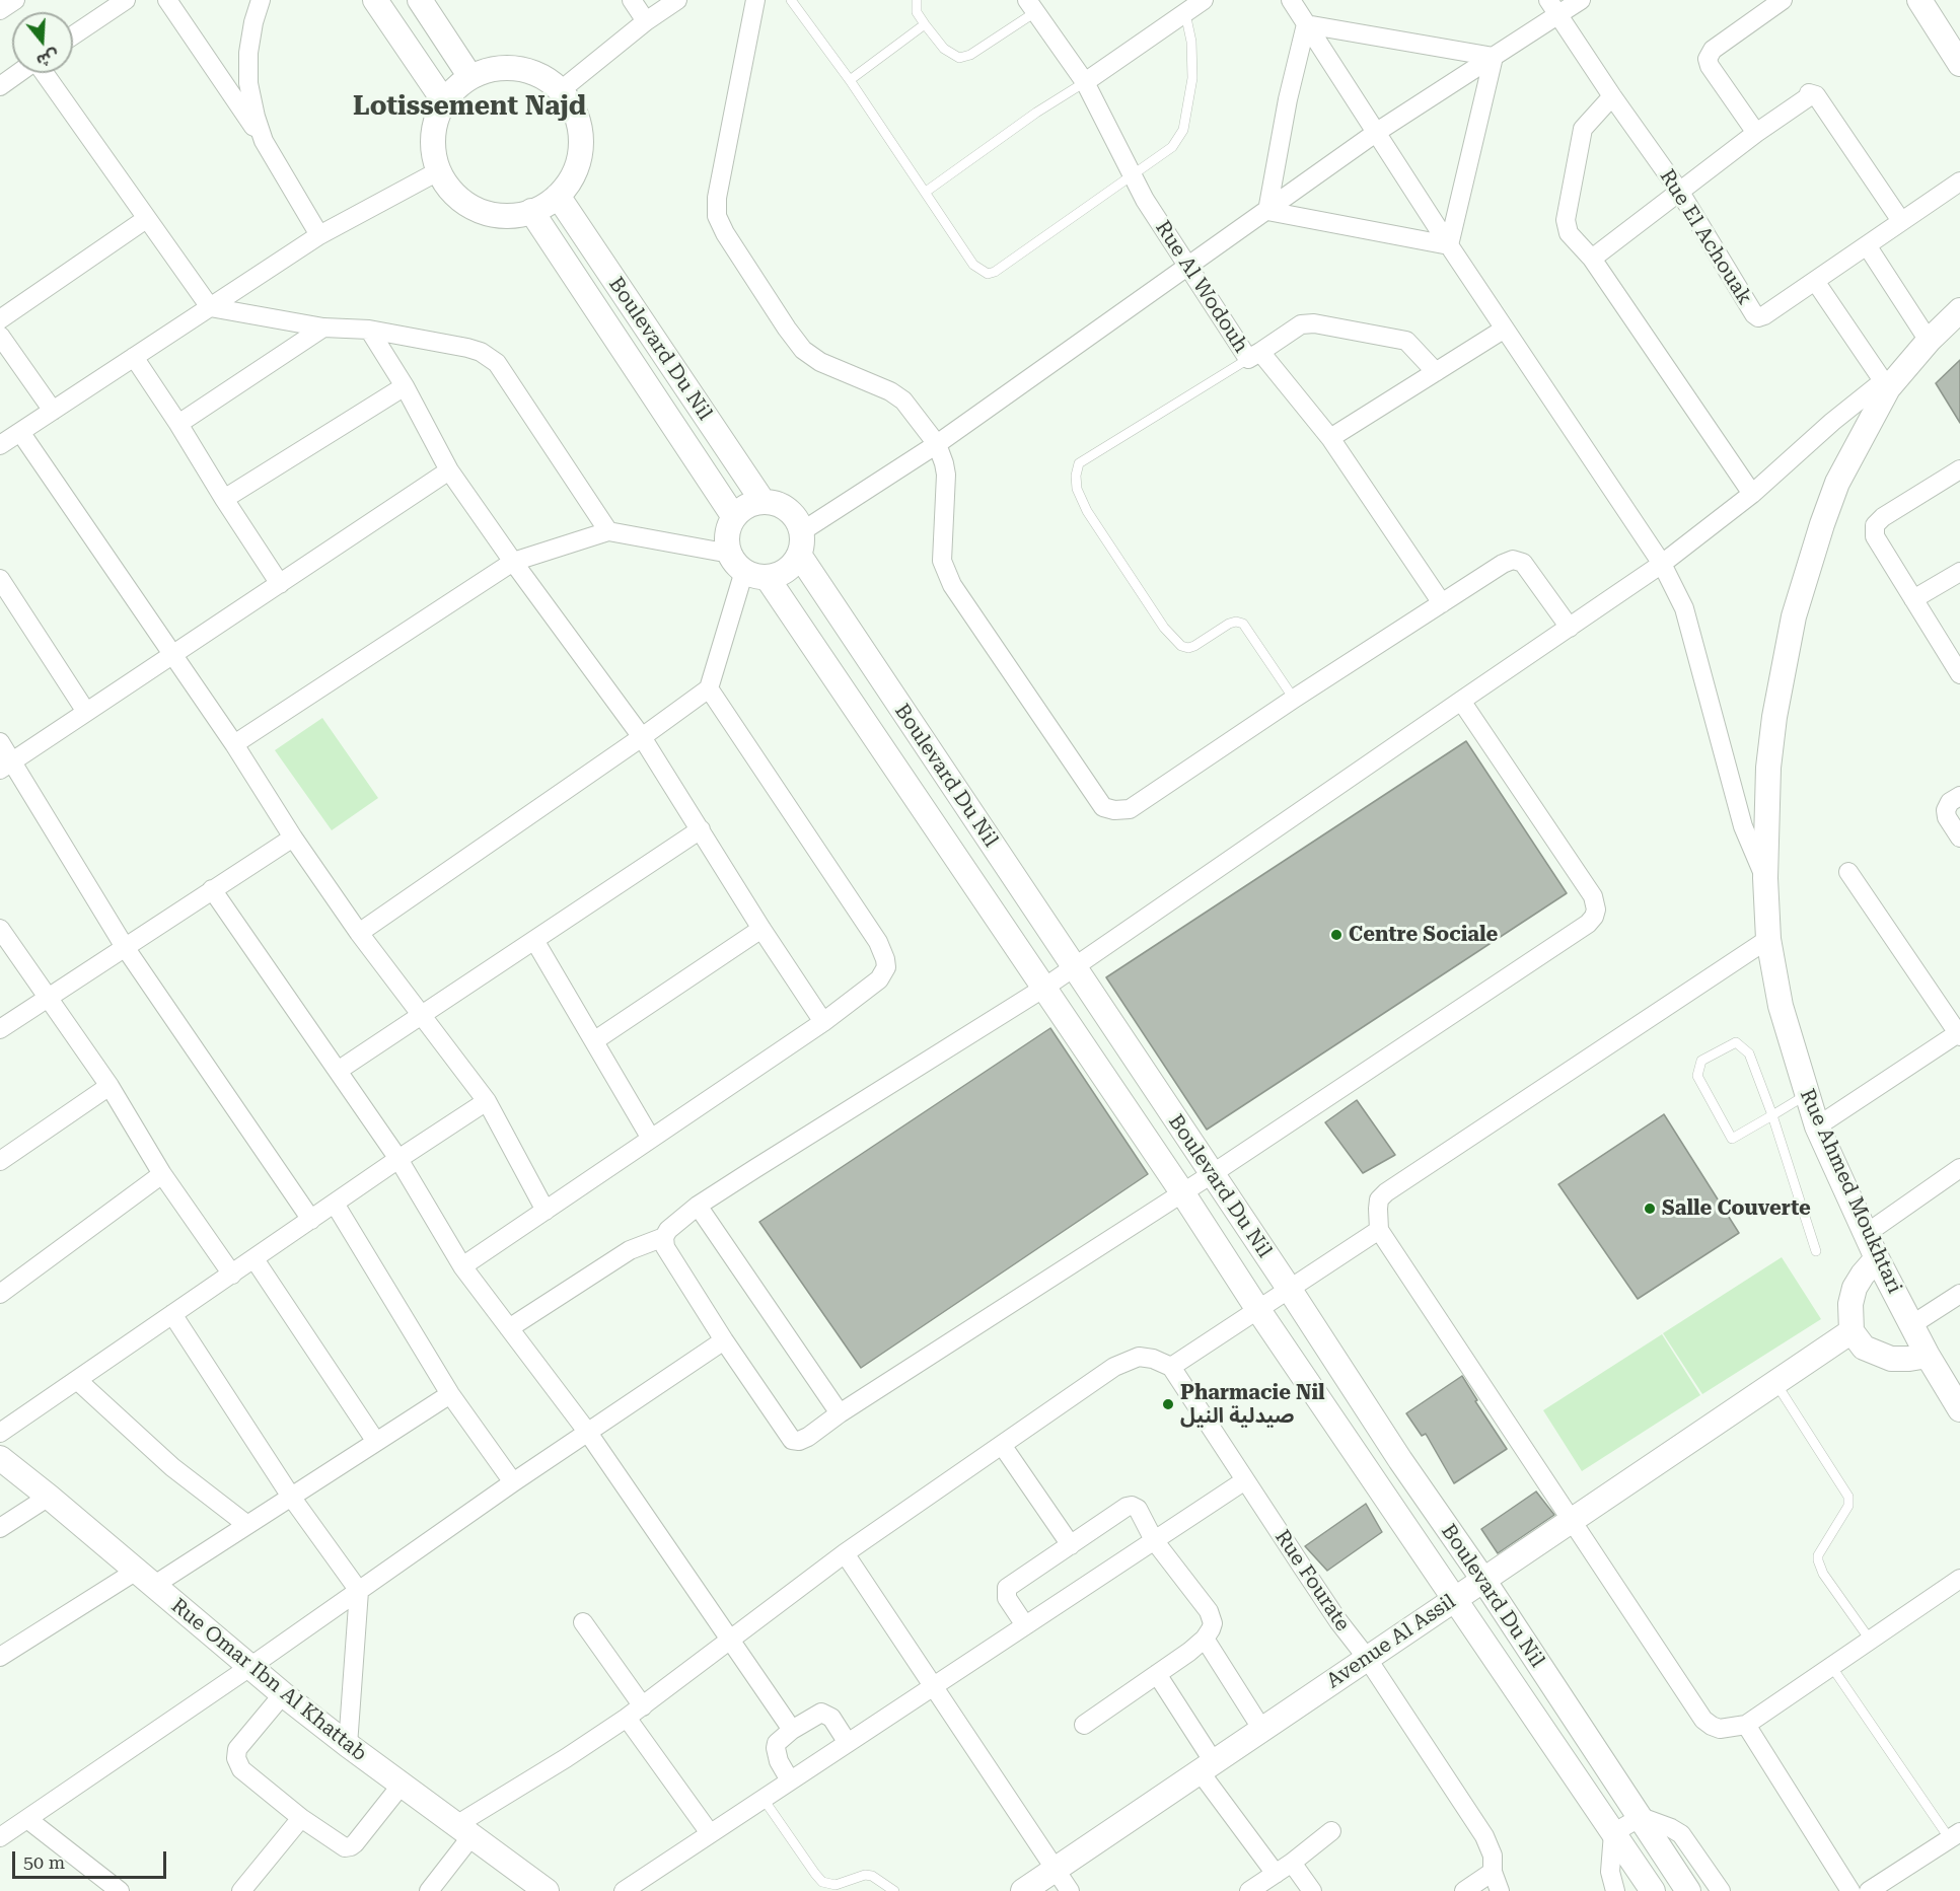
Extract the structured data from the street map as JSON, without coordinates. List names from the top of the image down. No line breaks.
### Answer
{"streets":{"street":["Rue El Achouak","Rue Al Wodouh","Boulevard Du Nil","Rue Ahmed Moukhtari","Rue Fourate","Avenue Al Assil","Rue Omar Ibn Al Khattab"]},"crossings":[["Boulevard Du Nil","Avenue Al Assil"],["Rue Fourate","Avenue Al Assil"]],"districts":["Lotissement Najd"],"places":["Centre Sociale","Salle Couverte","Pharmacie Nil صيدلية النيل"],"scale_bar":"50 m","north":"bottom"}
